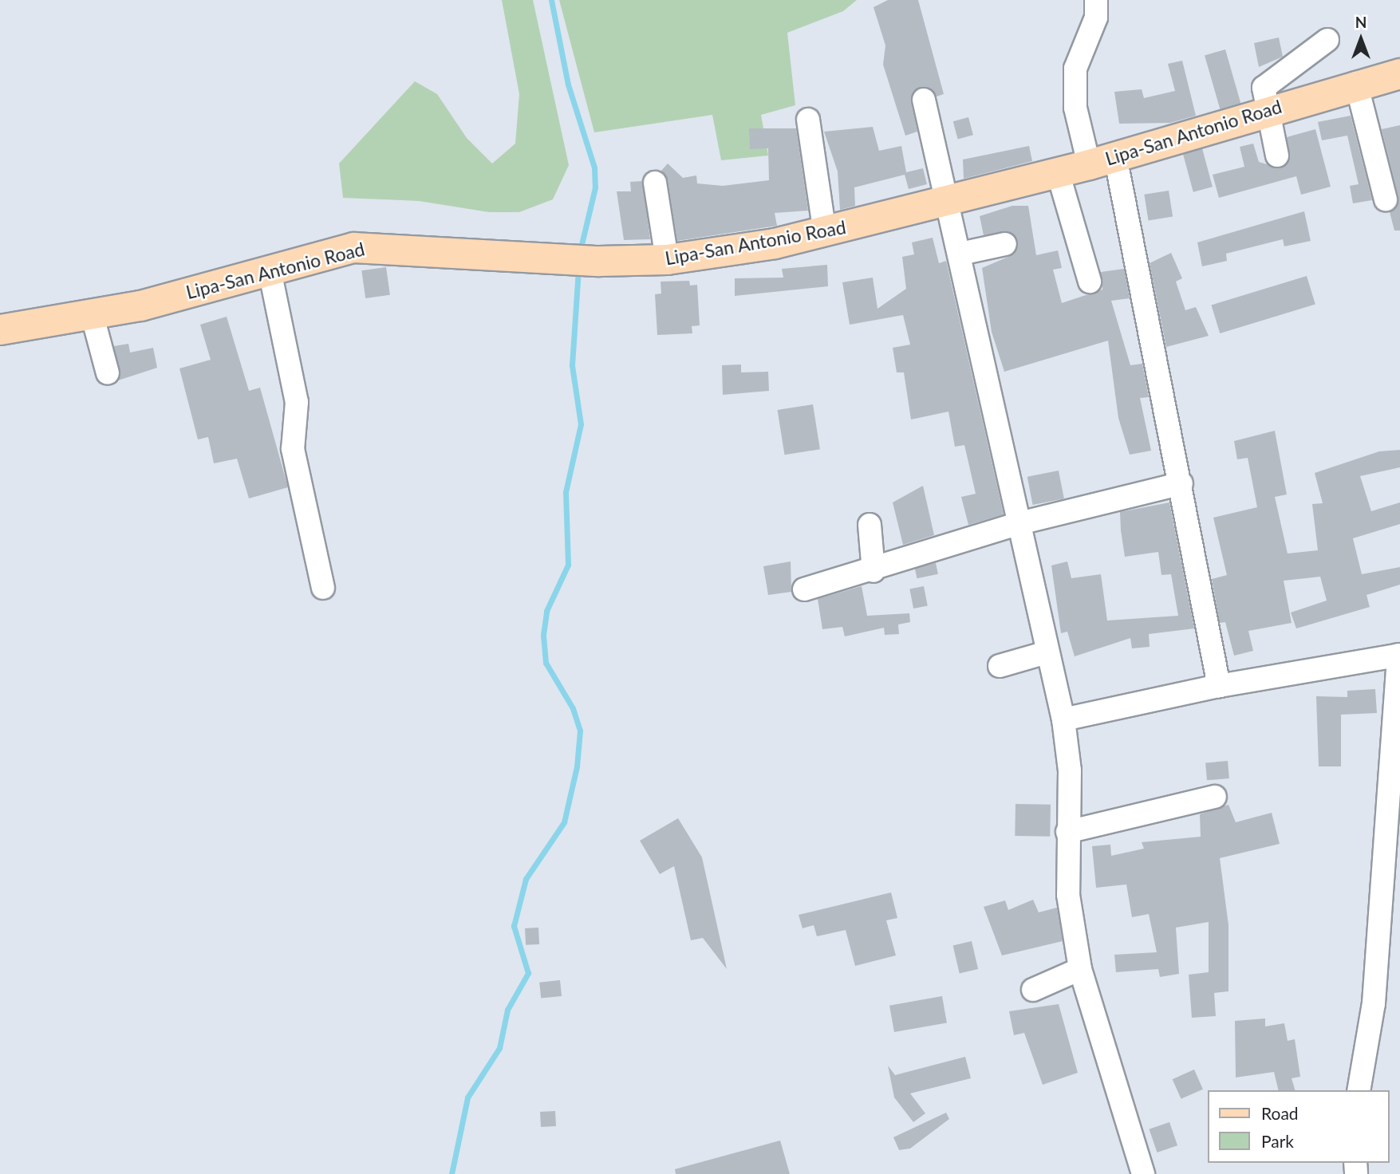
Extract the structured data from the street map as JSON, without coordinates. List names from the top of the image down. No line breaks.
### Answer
{"streets":{"main road":["Lipa-San Antonio Road"]},"legend":["Road","Park"],"north":"top"}
